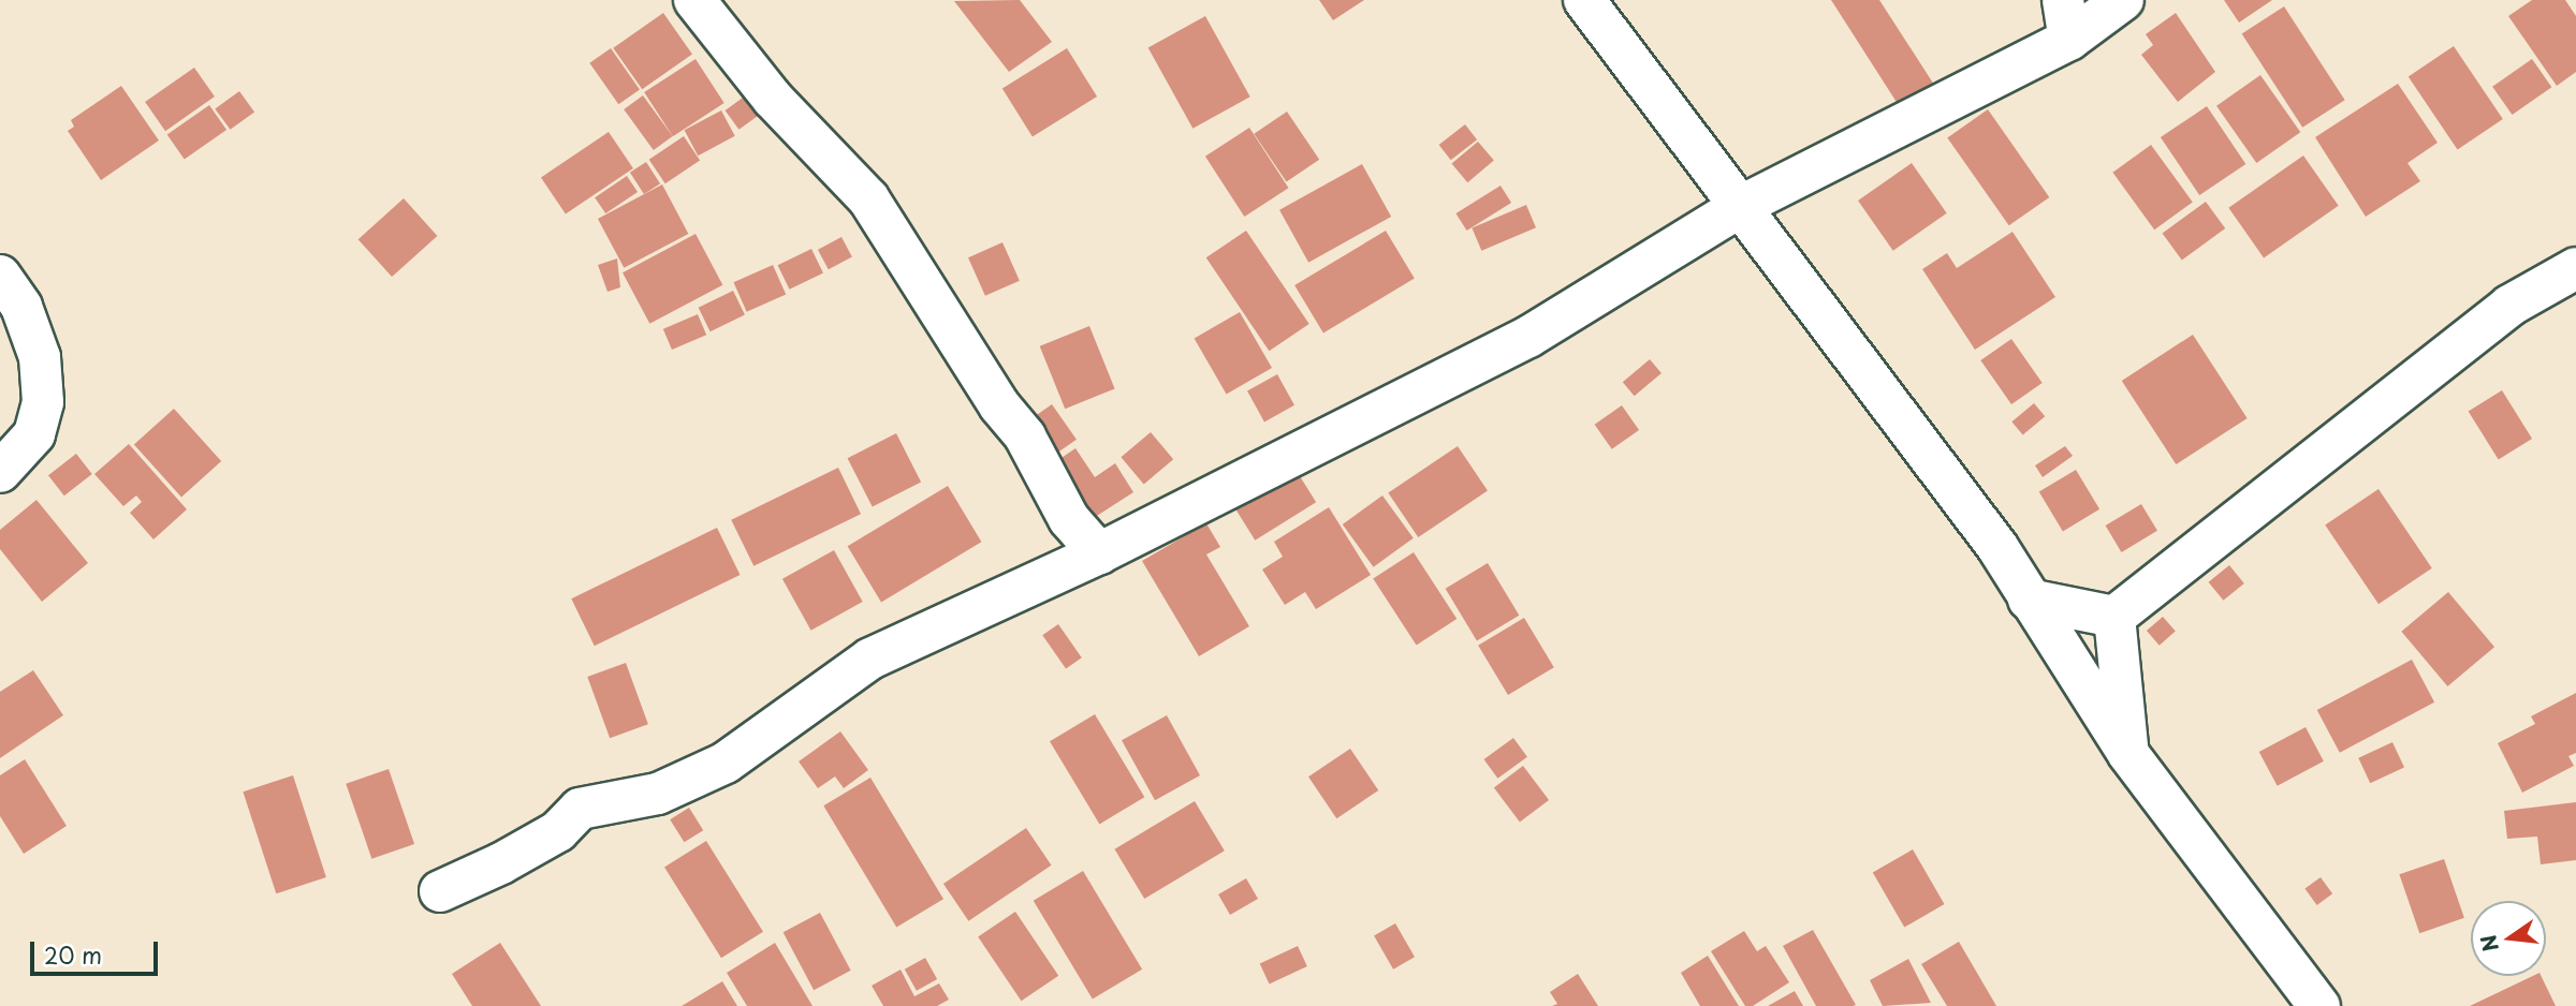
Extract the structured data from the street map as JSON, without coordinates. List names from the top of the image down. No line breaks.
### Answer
{"scale_bar":"20 m","north":"left"}
